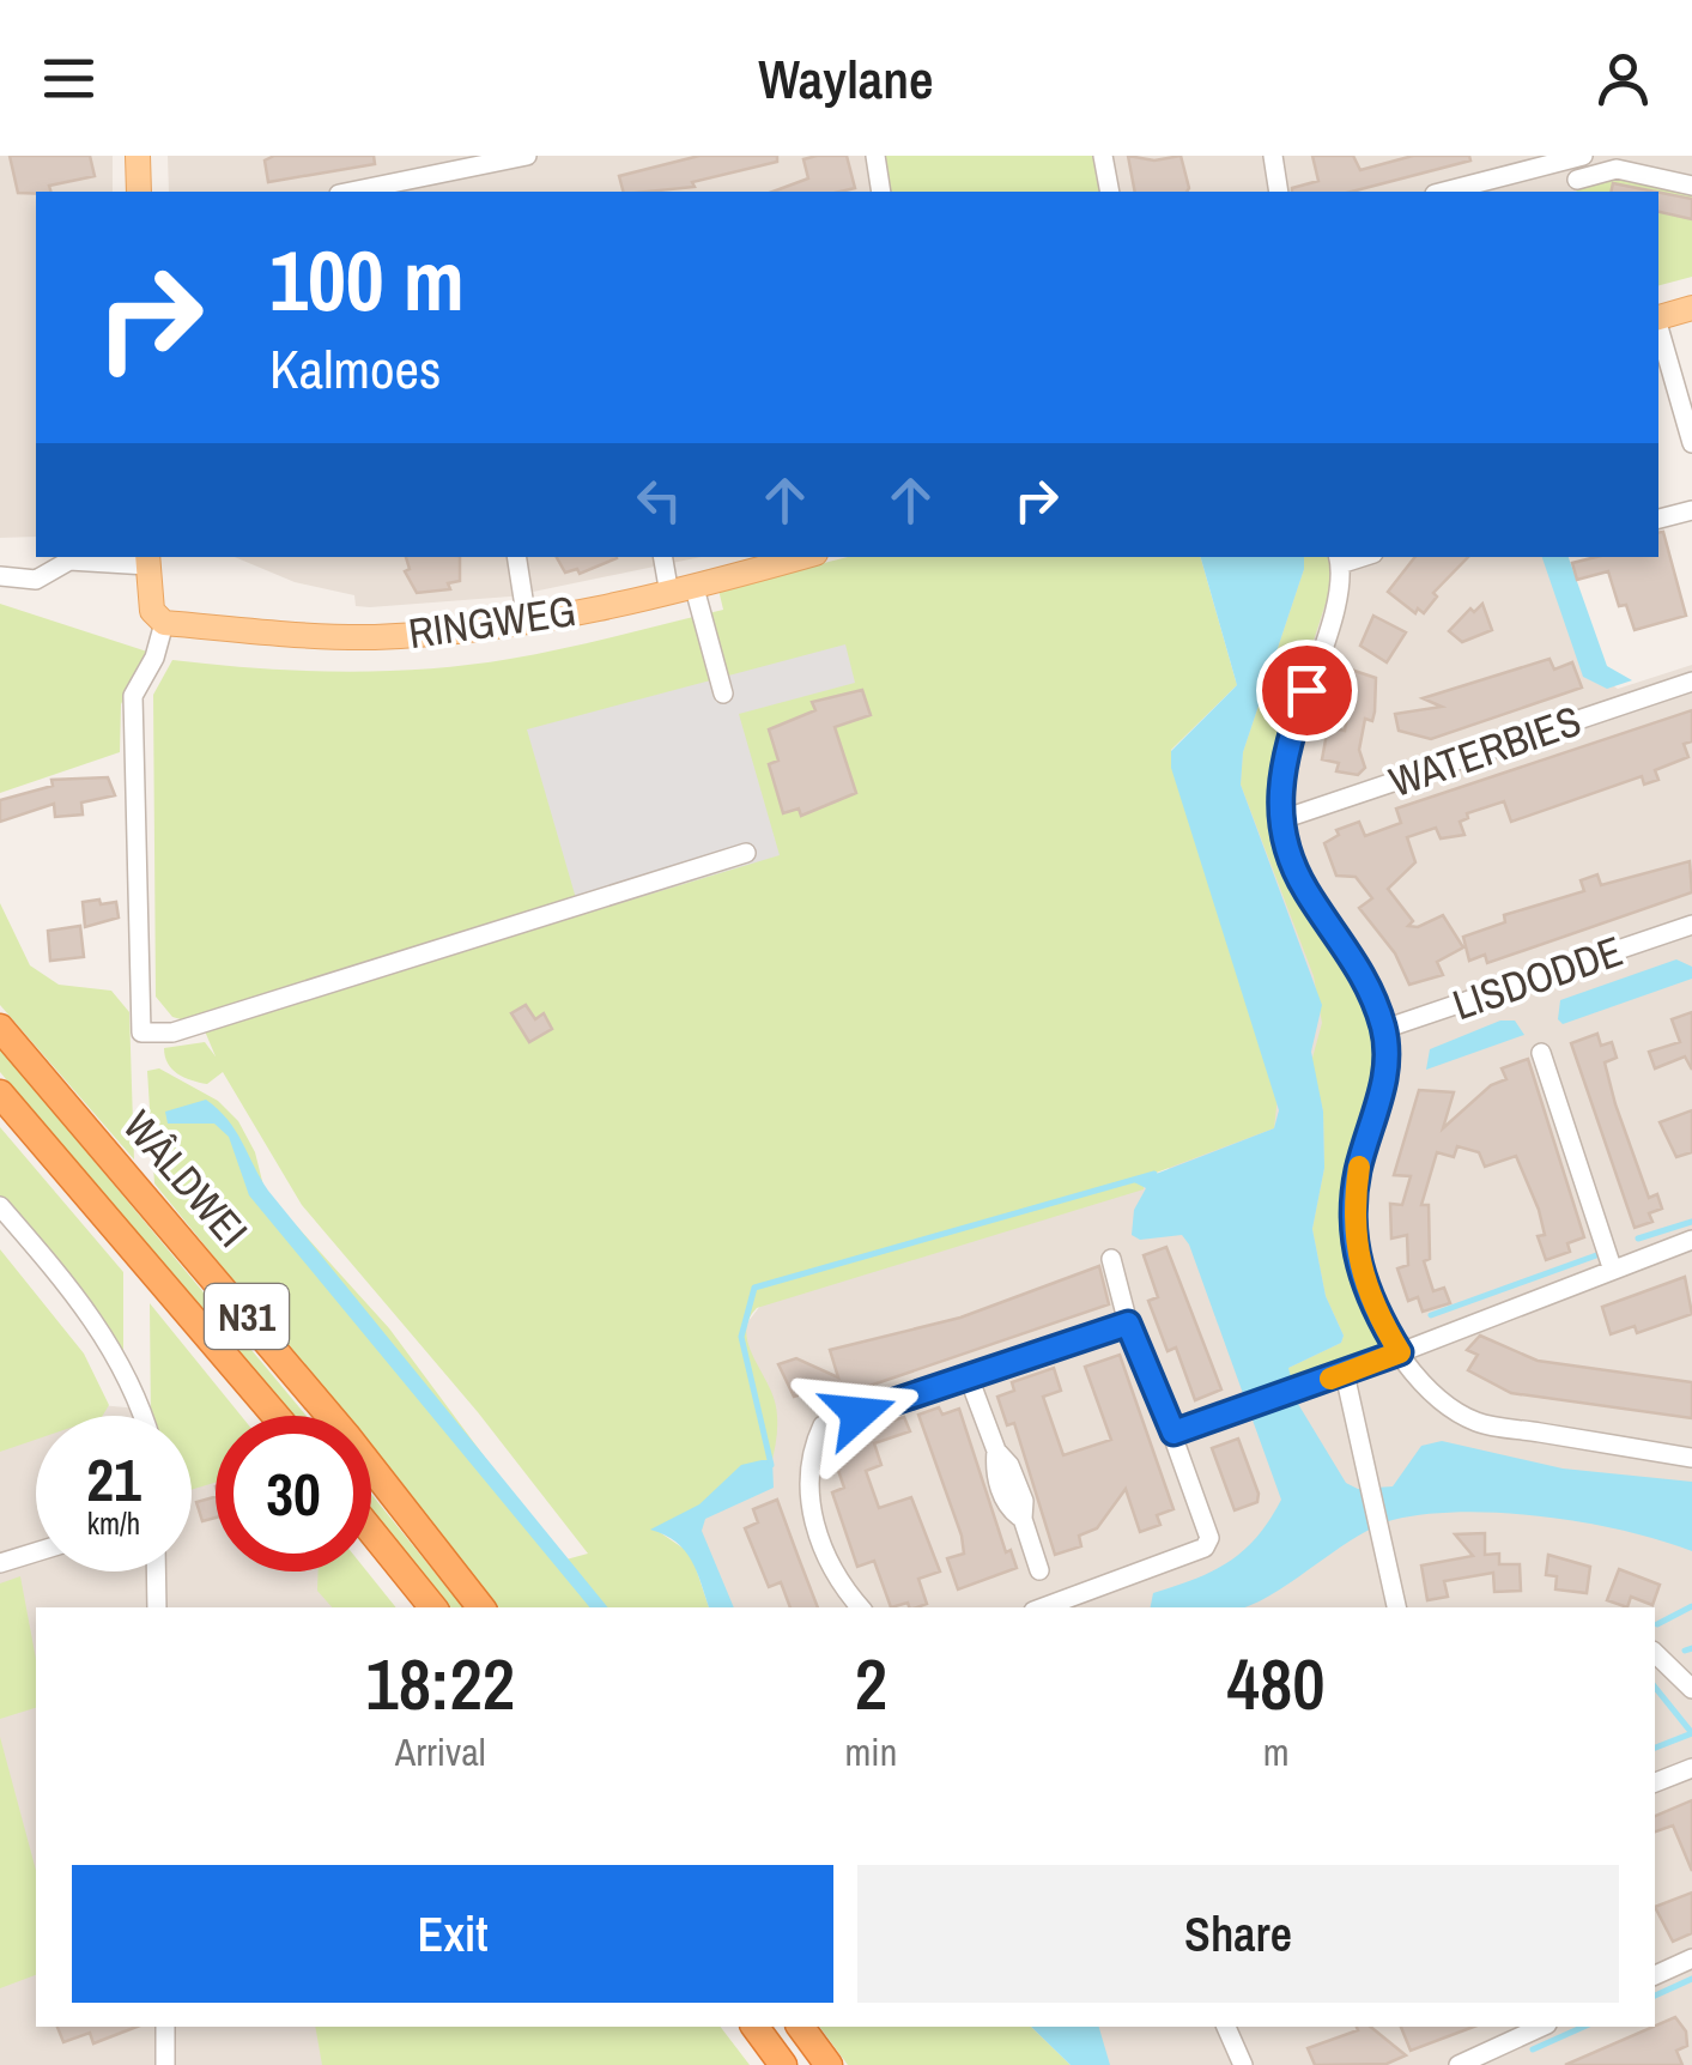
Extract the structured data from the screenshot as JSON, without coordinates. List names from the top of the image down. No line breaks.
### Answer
{"streets":{"highway":["WÂLDWEI","N31"],"main road":["RINGWEG"],"street":["WATERBIES","LISDODDE"]},"page":{"header":"Waylane","turn":["100 m","Kalmoes"],"speed":"21 km/h","limit":"30","eta":["18:22","Arrival","2","min","480","m"],"buttons":["Exit","Share"]}}
